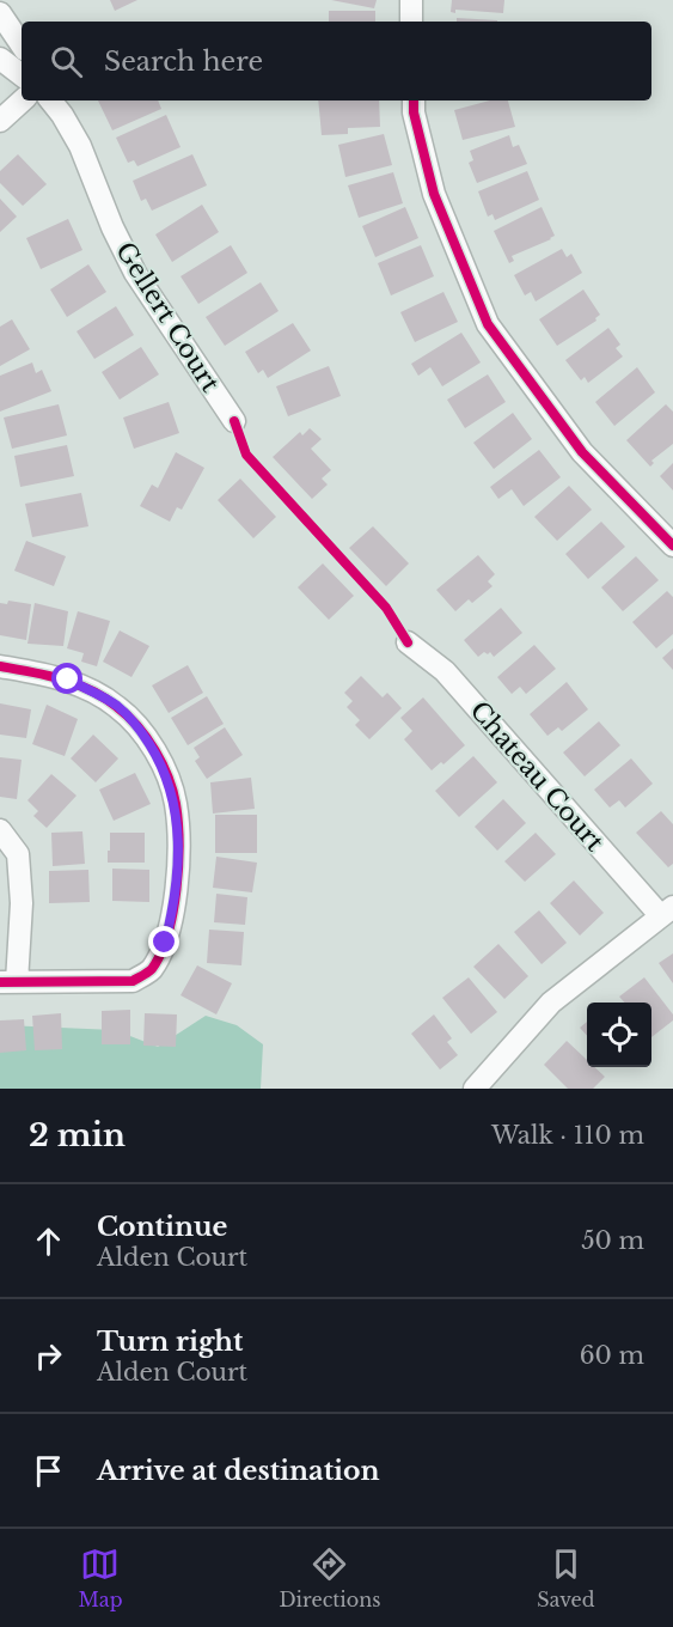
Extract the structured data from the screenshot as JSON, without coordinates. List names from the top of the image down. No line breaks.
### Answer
{"streets":{"street":["Gellert Court","Chateau Court"]},"page":{"search":"Search here","heading":["2 min","Walk · 110 m"],"list":[["Continue","Alden Court","50 m"],["Turn right","Alden Court","60 m"],"Arrive at destination"],"nav":["Map","Directions","Saved"]}}
